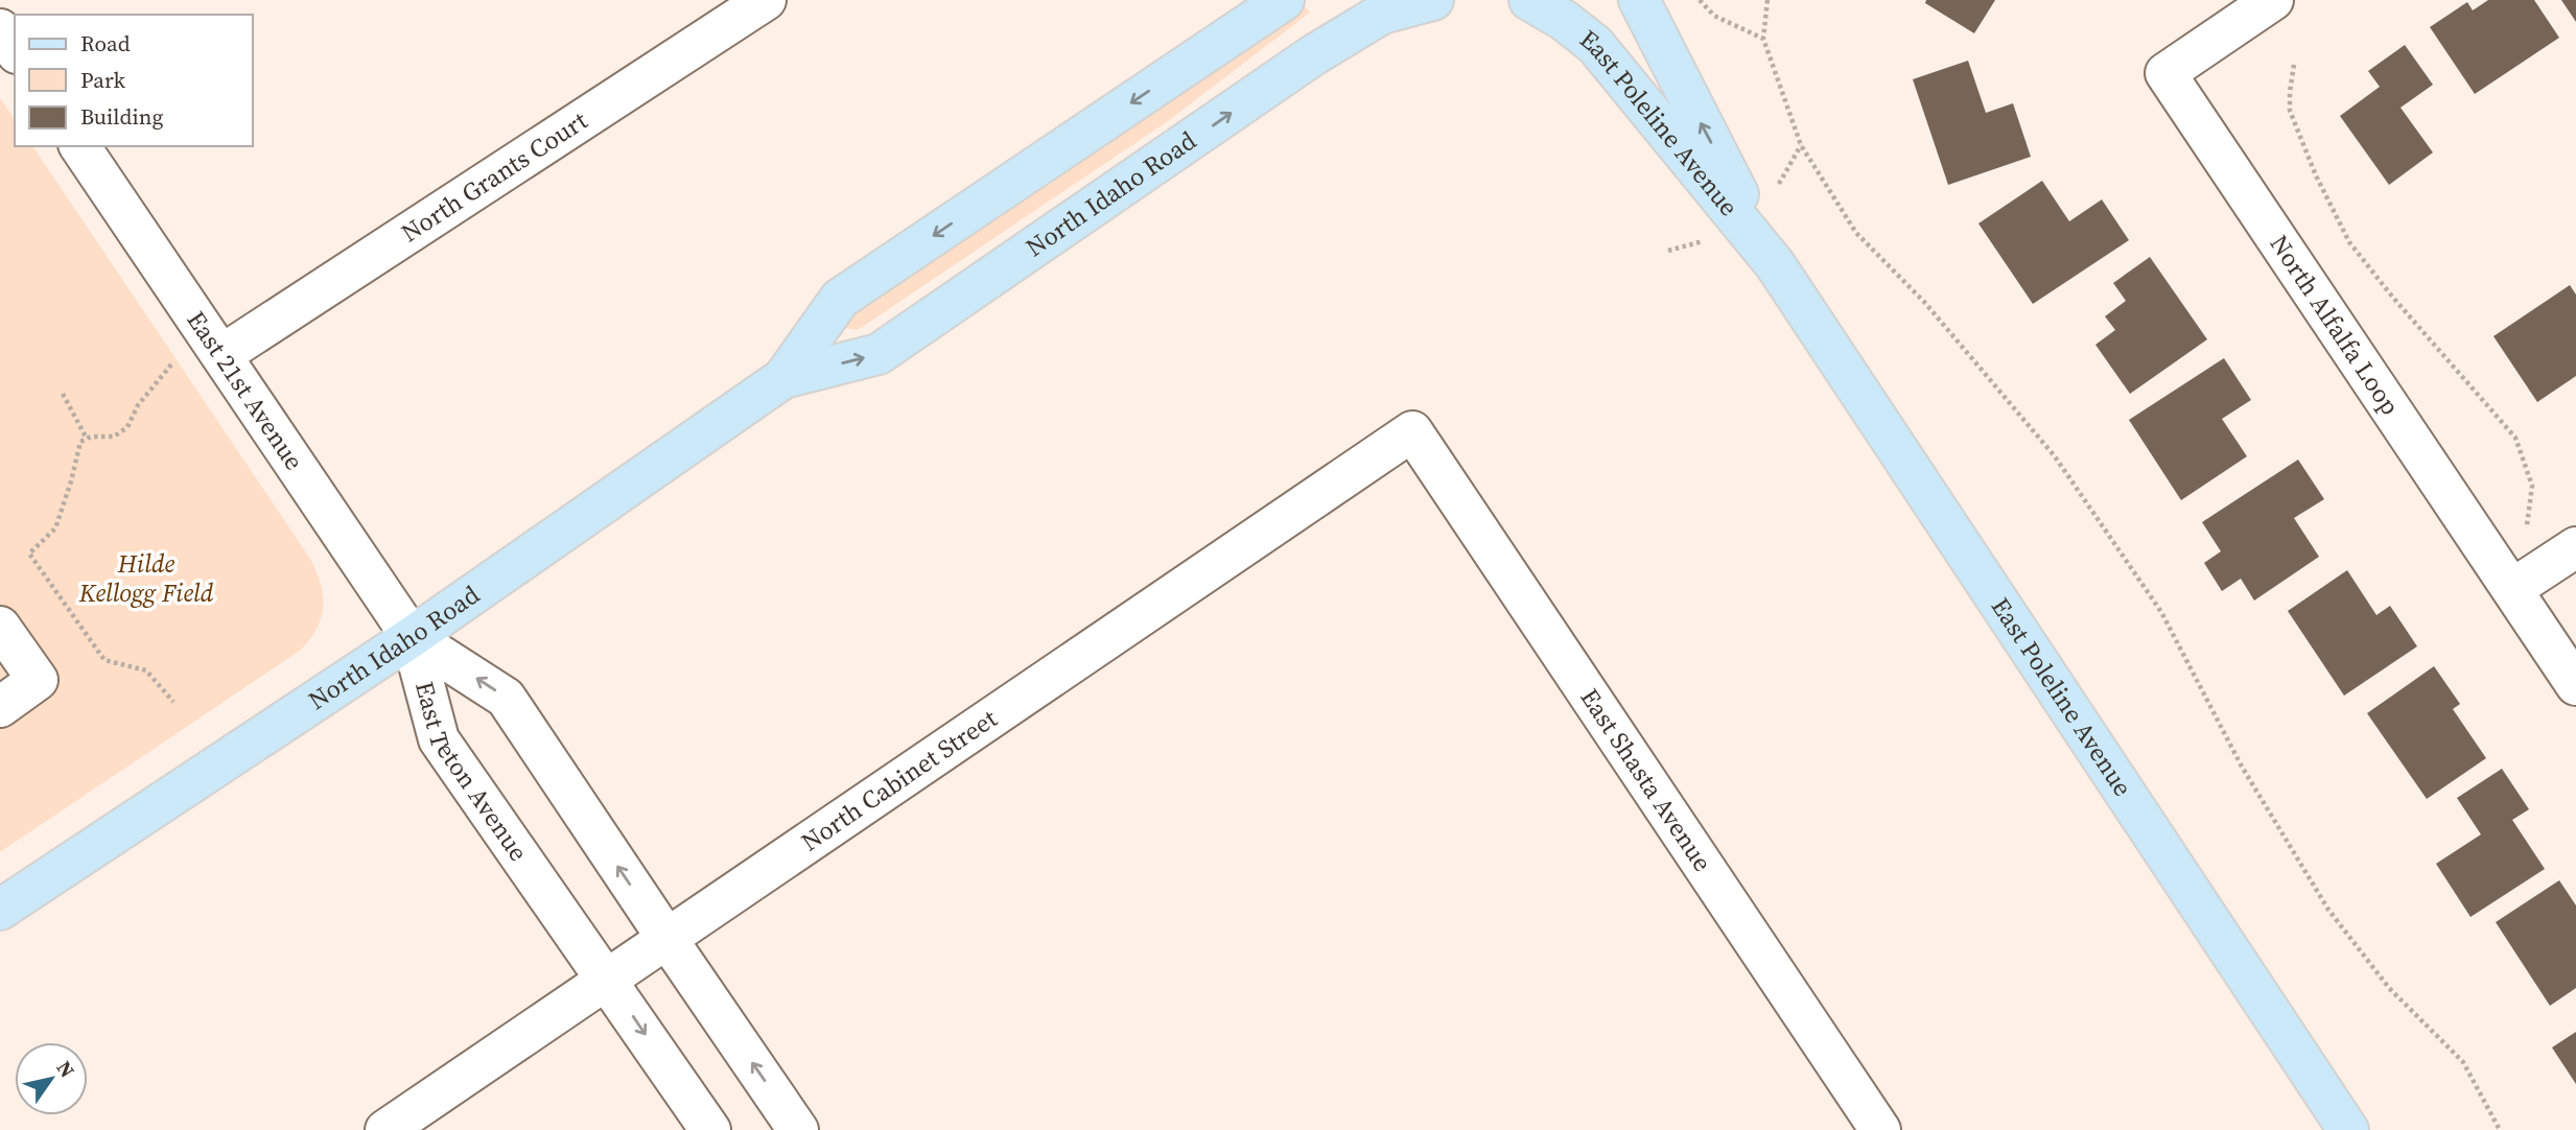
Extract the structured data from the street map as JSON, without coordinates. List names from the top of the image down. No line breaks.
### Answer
{"streets":{"main road":["East Poleline Avenue","North Idaho Road"],"street":["North Grants Court","North Alfalfa Loop","East 21st Avenue","East Teton Avenue","North Cabinet Street","East Shasta Avenue"]},"crossings":[["North Grants Court","East 21st Avenue"],["North Idaho Road","East 21st Avenue"],["North Idaho Road","East Teton Avenue"],["East 21st Avenue","East Teton Avenue"],["East Teton Avenue","North Cabinet Street"],["North Cabinet Street","East Shasta Avenue"]],"parks":["Hilde Kellogg Field"],"legend":["Road","Park","Building"],"north":"top right"}
